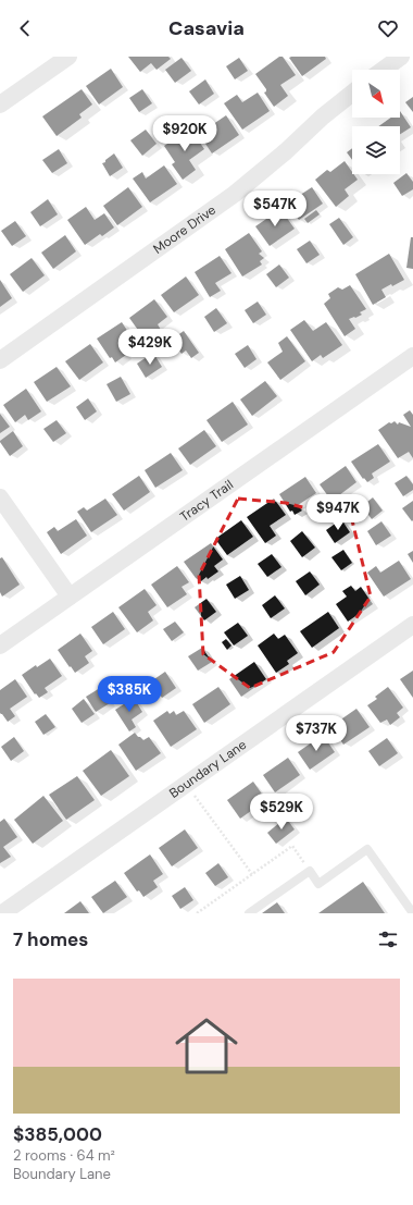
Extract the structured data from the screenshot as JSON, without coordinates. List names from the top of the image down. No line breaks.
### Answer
{"streets":{"street":["Moore Drive","Tracy Trail","Boundary Lane"]},"north":"bottom right","page":{"header":"Casavia","price":["$920K","$547K","$429K","$947K","$385K","$737K","$529K"],"heading":"7 homes","list":[{"name":"$385,000","note":"2 rooms · 64 m² · Boundary Lane"}]}}
